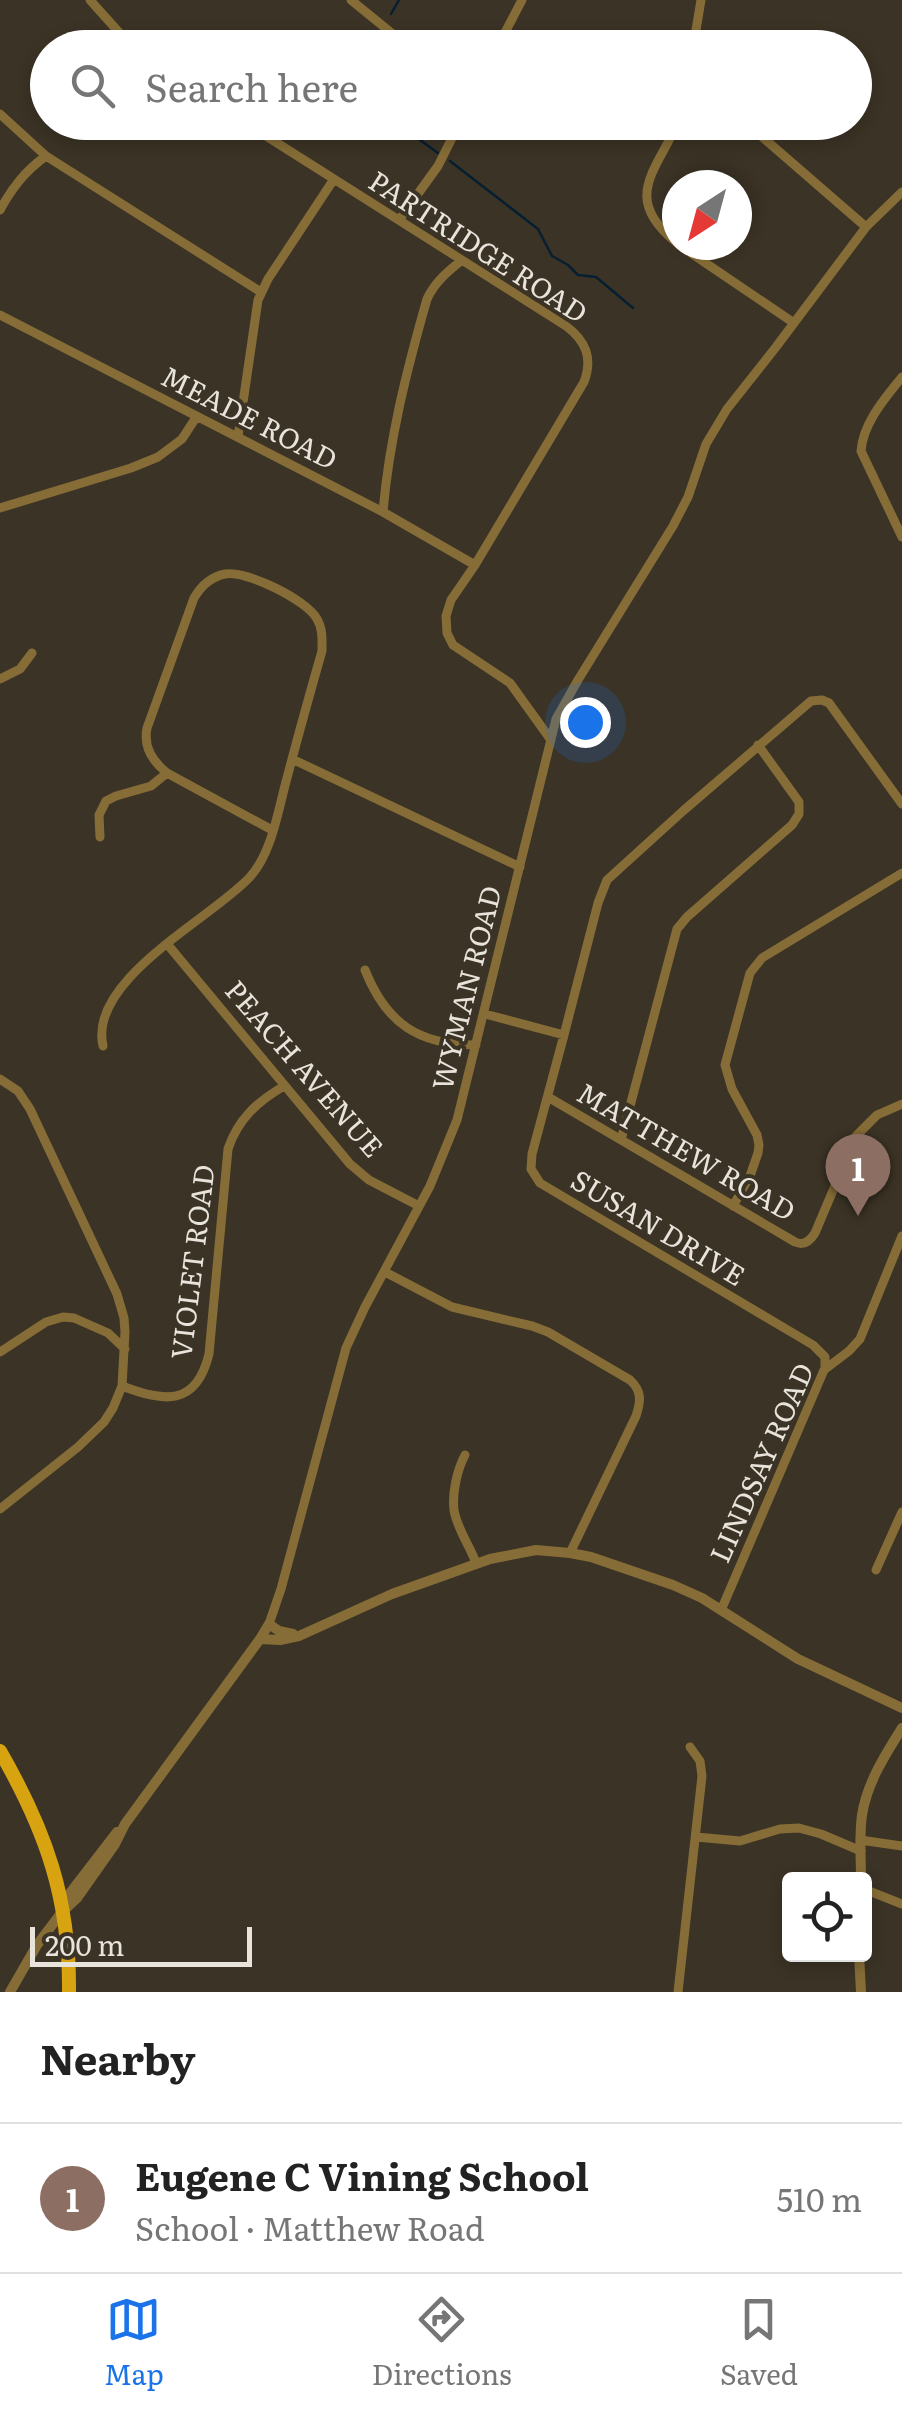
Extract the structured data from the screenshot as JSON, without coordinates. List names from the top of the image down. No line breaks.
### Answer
{"streets":{"street":["PARTRIDGE ROAD","MEADE ROAD","WYMAN ROAD","PEACH AVENUE","MATTHEW ROAD","SUSAN DRIVE","VIOLET ROAD","LINDSAY ROAD"]},"crossings":[["PARTRIDGE ROAD","MEADE ROAD"],["PARTRIDGE ROAD","WYMAN ROAD"],["WYMAN ROAD","PEACH AVENUE"],["PEACH AVENUE","VIOLET ROAD"],["MATTHEW ROAD","SUSAN DRIVE"],["SUSAN DRIVE","LINDSAY ROAD"]],"scale_bar":"200 m","north":"bottom left","page":{"search":"Search here","pins":"1","scale":"200 m","heading":"Nearby","list":[{"mark":"1","name":"Eugene C Vining School","note":"School · Matthew Road","value":"510 m"}],"nav":["Map","Directions","Saved"]}}
